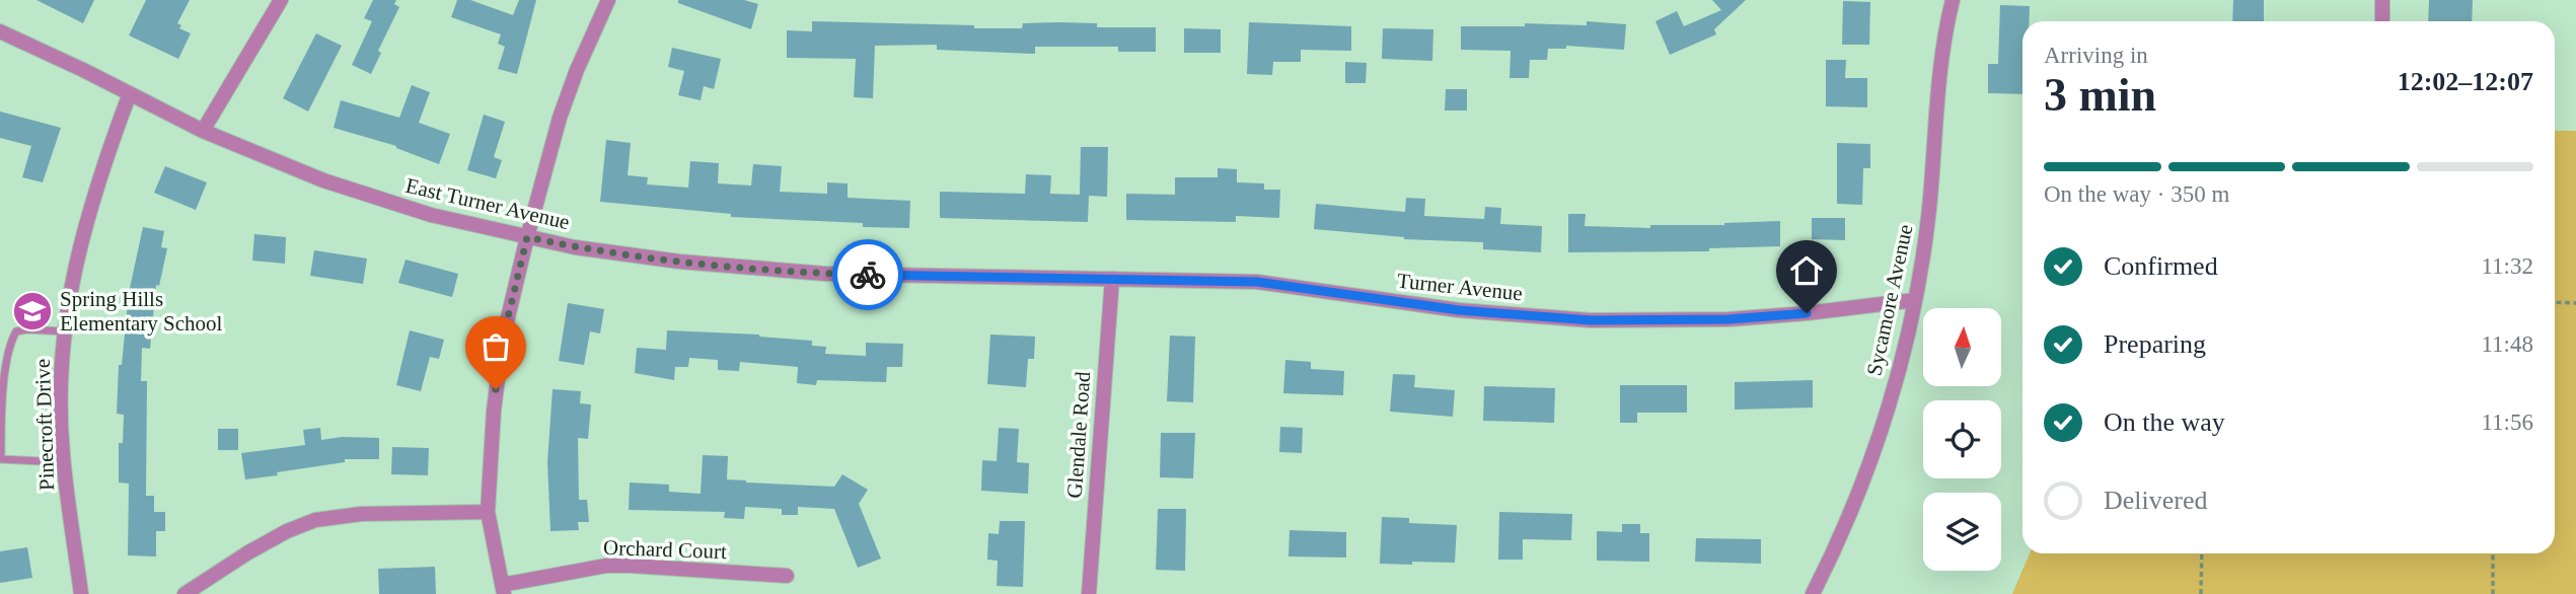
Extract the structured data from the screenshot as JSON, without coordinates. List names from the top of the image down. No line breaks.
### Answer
{"streets":{"street":["East Turner Avenue","Turner Avenue","Sycamore Avenue","Pinecroft Drive","Glendale Road","Orchard Court"]},"crossings":[["East Turner Avenue","Turner Avenue"],["East Turner Avenue","Pinecroft Drive"],["Turner Avenue","Sycamore Avenue"],["Turner Avenue","Glendale Road"]],"places":{"school or university":["Spring Hills Elementary School"]},"north":"top","page":{"heading":["3 min","Arriving in","12:02–12:07"],"bar":"On the way · 350 m","list":[["Confirmed","11:32"],["Preparing","11:48"],["On the way","11:56"],"Delivered"]}}
